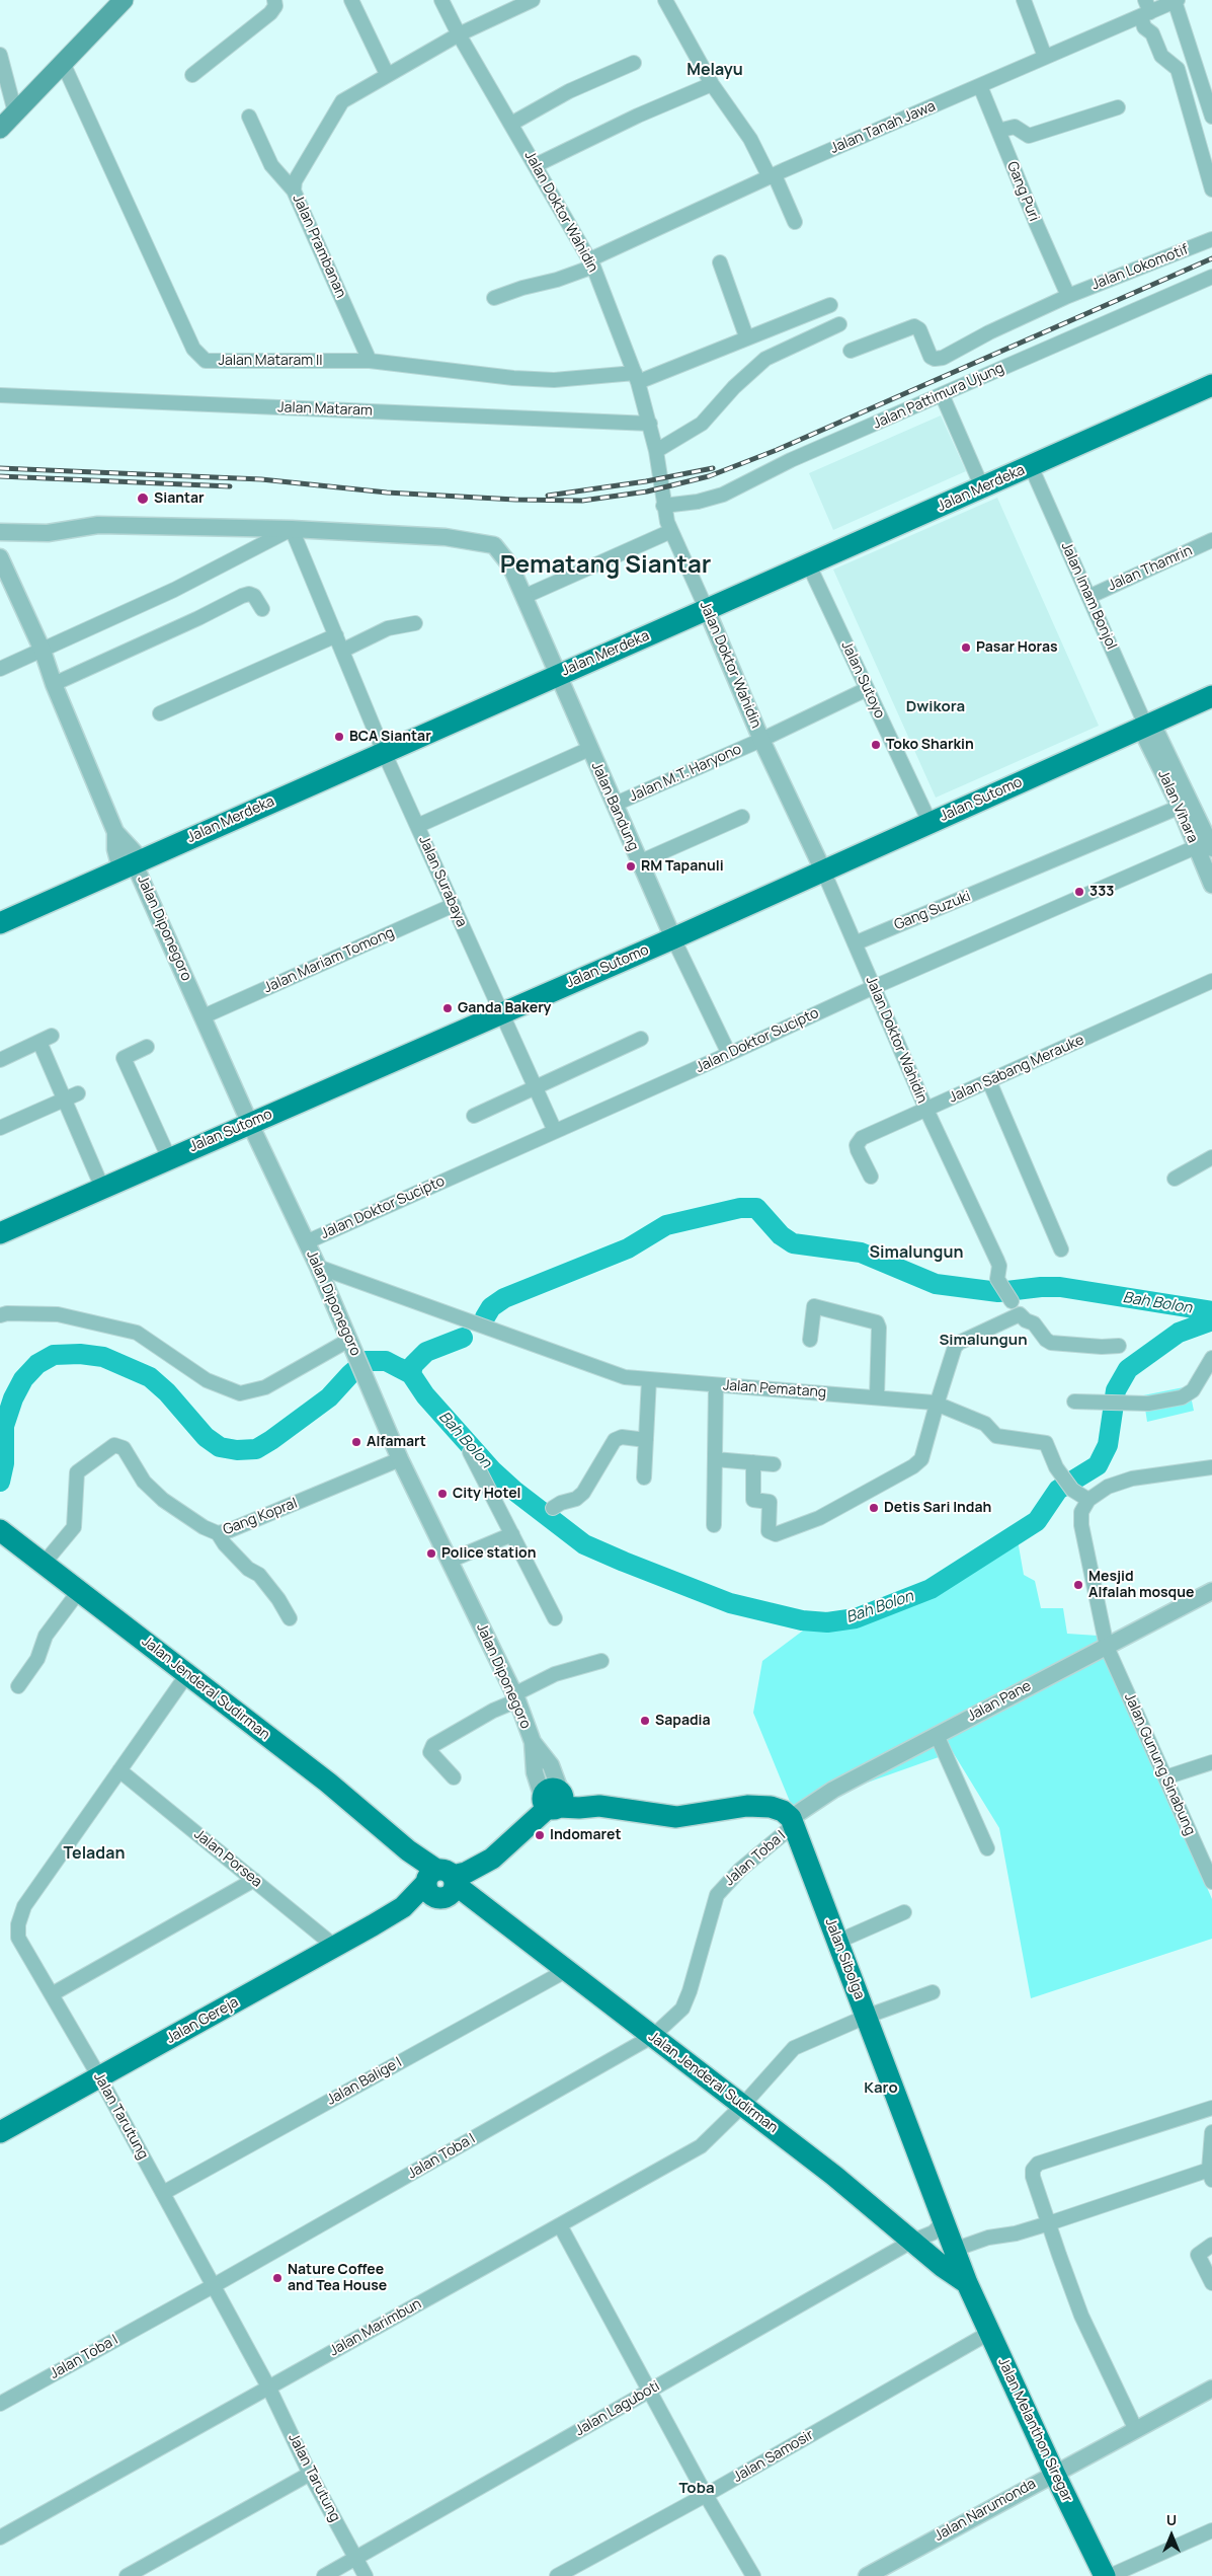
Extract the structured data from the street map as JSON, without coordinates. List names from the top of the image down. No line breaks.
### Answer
{"streets":{"main road":["Jalan Merdeka","Jalan Sutomo","Jalan Jenderal Sudirman","Jalan Sibolga","Jalan Gereja","Jalan Melanthon Siregar"],"street":["Jalan Tanah Jawa","Gang Puri","Jalan Doktor Wahidin","Jalan Prambanan","Jalan Lokomotif","Jalan Mataram II","Jalan Pattimura Ujung","Jalan Mataram","Jalan Thamrin","Jalan Imam Bonjol","Jalan Sutoyo","Jalan M.T. Haryono","Jalan Bandung","Jalan Vihara","Jalan Surabaya","Gang Suzuki","Jalan Diponegoro","Jalan Mariam Tomong","Jalan Doktor Sucipto","Jalan Sabang Merauke","Jalan Pematang","Gang Kopral","Jalan Pane","Jalan Gunung Sinabung","Jalan Porsea","Jalan Toba I","Jalan Balige I","Jalan Tarutung","Jalan Marimbun","Jalan Laguboti","Jalan Samosir","Jalan Narumonda"]},"crossings":[["Jalan Tanah Jawa","Gang Puri"],["Jalan Tanah Jawa","Jalan Doktor Wahidin"],["Gang Puri","Jalan Lokomotif"],["Jalan Doktor Wahidin","Jalan Prambanan"],["Jalan Doktor Wahidin","Jalan Mataram II"],["Jalan Doktor Wahidin","Jalan Pattimura Ujung"],["Jalan Doktor Wahidin","Jalan Mataram"],["Jalan Doktor Wahidin","Jalan Merdeka"],["Jalan Doktor Wahidin","Jalan M.T. Haryono"],["Jalan Doktor Wahidin","Jalan Sutomo"],["Jalan Doktor Wahidin","Gang Suzuki"],["Jalan Doktor Wahidin","Jalan Doktor Sucipto"],["Jalan Doktor Wahidin","Jalan Sabang Merauke"],["Jalan Prambanan","Jalan Mataram II"],["Jalan Merdeka","Jalan Imam Bonjol"],["Jalan Merdeka","Jalan Sutoyo"],["Jalan Merdeka","Jalan Bandung"],["Jalan Merdeka","Jalan Surabaya"],["Jalan Merdeka","Jalan Diponegoro"],["Jalan Thamrin","Jalan Imam Bonjol"],["Jalan Imam Bonjol","Jalan Sutomo"],["Jalan Imam Bonjol","Jalan Vihara"],["Jalan Sutoyo","Jalan M.T. Haryono"],["Jalan Sutoyo","Jalan Sutomo"],["Jalan M.T. Haryono","Jalan Bandung"],["Jalan Sutomo","Jalan Bandung"],["Jalan Sutomo","Jalan Vihara"],["Jalan Sutomo","Jalan Surabaya"],["Jalan Sutomo","Jalan Diponegoro"],["Jalan Bandung","Jalan Surabaya"],["Jalan Vihara","Gang Suzuki"],["Jalan Vihara","Jalan Doktor Sucipto"],["Jalan Surabaya","Jalan Mariam Tomong"],["Jalan Surabaya","Jalan Doktor Sucipto"],["Jalan Diponegoro","Jalan Mariam Tomong"],["Jalan Diponegoro","Jalan Doktor Sucipto"],["Jalan Diponegoro","Jalan Pematang"],["Jalan Diponegoro","Gang Kopral"],["Jalan Pematang","Jalan Gunung Sinabung"],["Gang Kopral","Jalan Jenderal Sudirman"],["Jalan Jenderal Sudirman","Jalan Toba I"],["Jalan Jenderal Sudirman","Jalan Sibolga"],["Jalan Jenderal Sudirman","Jalan Gereja"],["Jalan Jenderal Sudirman","Jalan Balige I"],["Jalan Jenderal Sudirman","Jalan Tarutung"],["Jalan Jenderal Sudirman","Jalan Marimbun"],["Jalan Jenderal Sudirman","Jalan Laguboti"],["Jalan Jenderal Sudirman","Jalan Melanthon Siregar"],["Jalan Pane","Jalan Gunung Sinabung"],["Jalan Pane","Jalan Toba I"],["Jalan Pane","Jalan Sibolga"],["Jalan Porsea","Jalan Gereja"],["Jalan Porsea","Jalan Tarutung"],["Jalan Toba I","Jalan Sibolga"],["Jalan Toba I","Jalan Tarutung"],["Jalan Sibolga","Jalan Marimbun"],["Jalan Sibolga","Jalan Laguboti"],["Jalan Sibolga","Jalan Melanthon Siregar"],["Jalan Gereja","Jalan Tarutung"],["Jalan Balige I","Jalan Tarutung"],["Jalan Tarutung","Jalan Marimbun"],["Jalan Tarutung","Jalan Laguboti"],["Jalan Melanthon Siregar","Jalan Samosir"],["Jalan Melanthon Siregar","Jalan Narumonda"]],"districts":["Melayu","Pematang Siantar","Dwikora","Simalungun","Simalungun","Teladan","Karo","Toba"],"water":["Bah Bolon"],"places":["Siantar","Pasar Horas","BCA Siantar","Toko Sharkin","RM Tapanuli","333","Ganda Bakery","Alfamart","City Hotel","Detis Sari Indah","Police station","Mesjid Alfalah mosque","Sapadia","Indomaret","Nature Coffee and Tea House"],"north":"top"}
